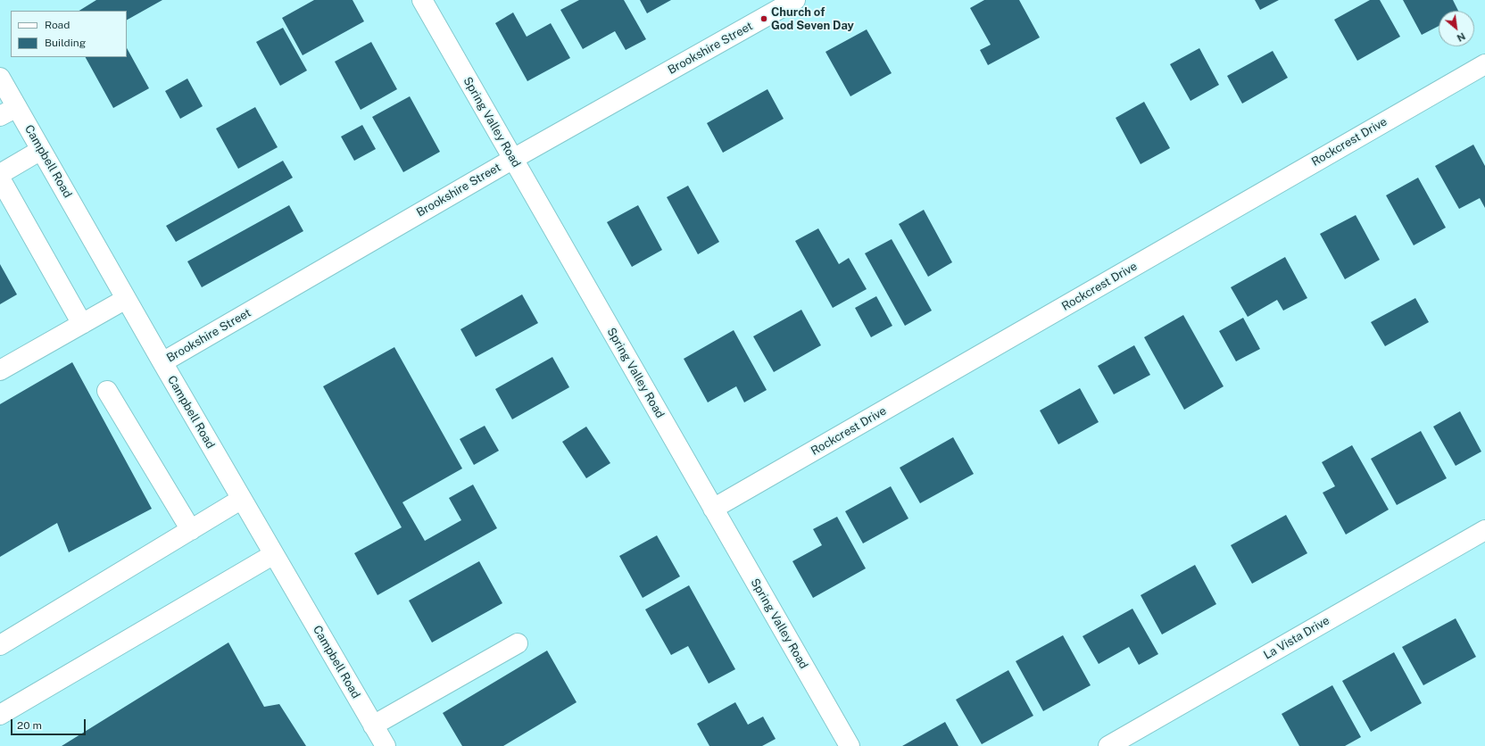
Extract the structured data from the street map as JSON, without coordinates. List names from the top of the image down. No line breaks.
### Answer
{"streets":{"street":["Brookshire Street","Spring Valley Road","Rockcrest Drive","Campbell Road","La Vista Drive"]},"crossings":[["Brookshire Street","Spring Valley Road"],["Brookshire Street","Campbell Road"],["Spring Valley Road","Rockcrest Drive"]],"places":["Church of God Seven Day"],"legend":["Road","Building"],"scale_bar":"20 m","north":"bottom right"}
